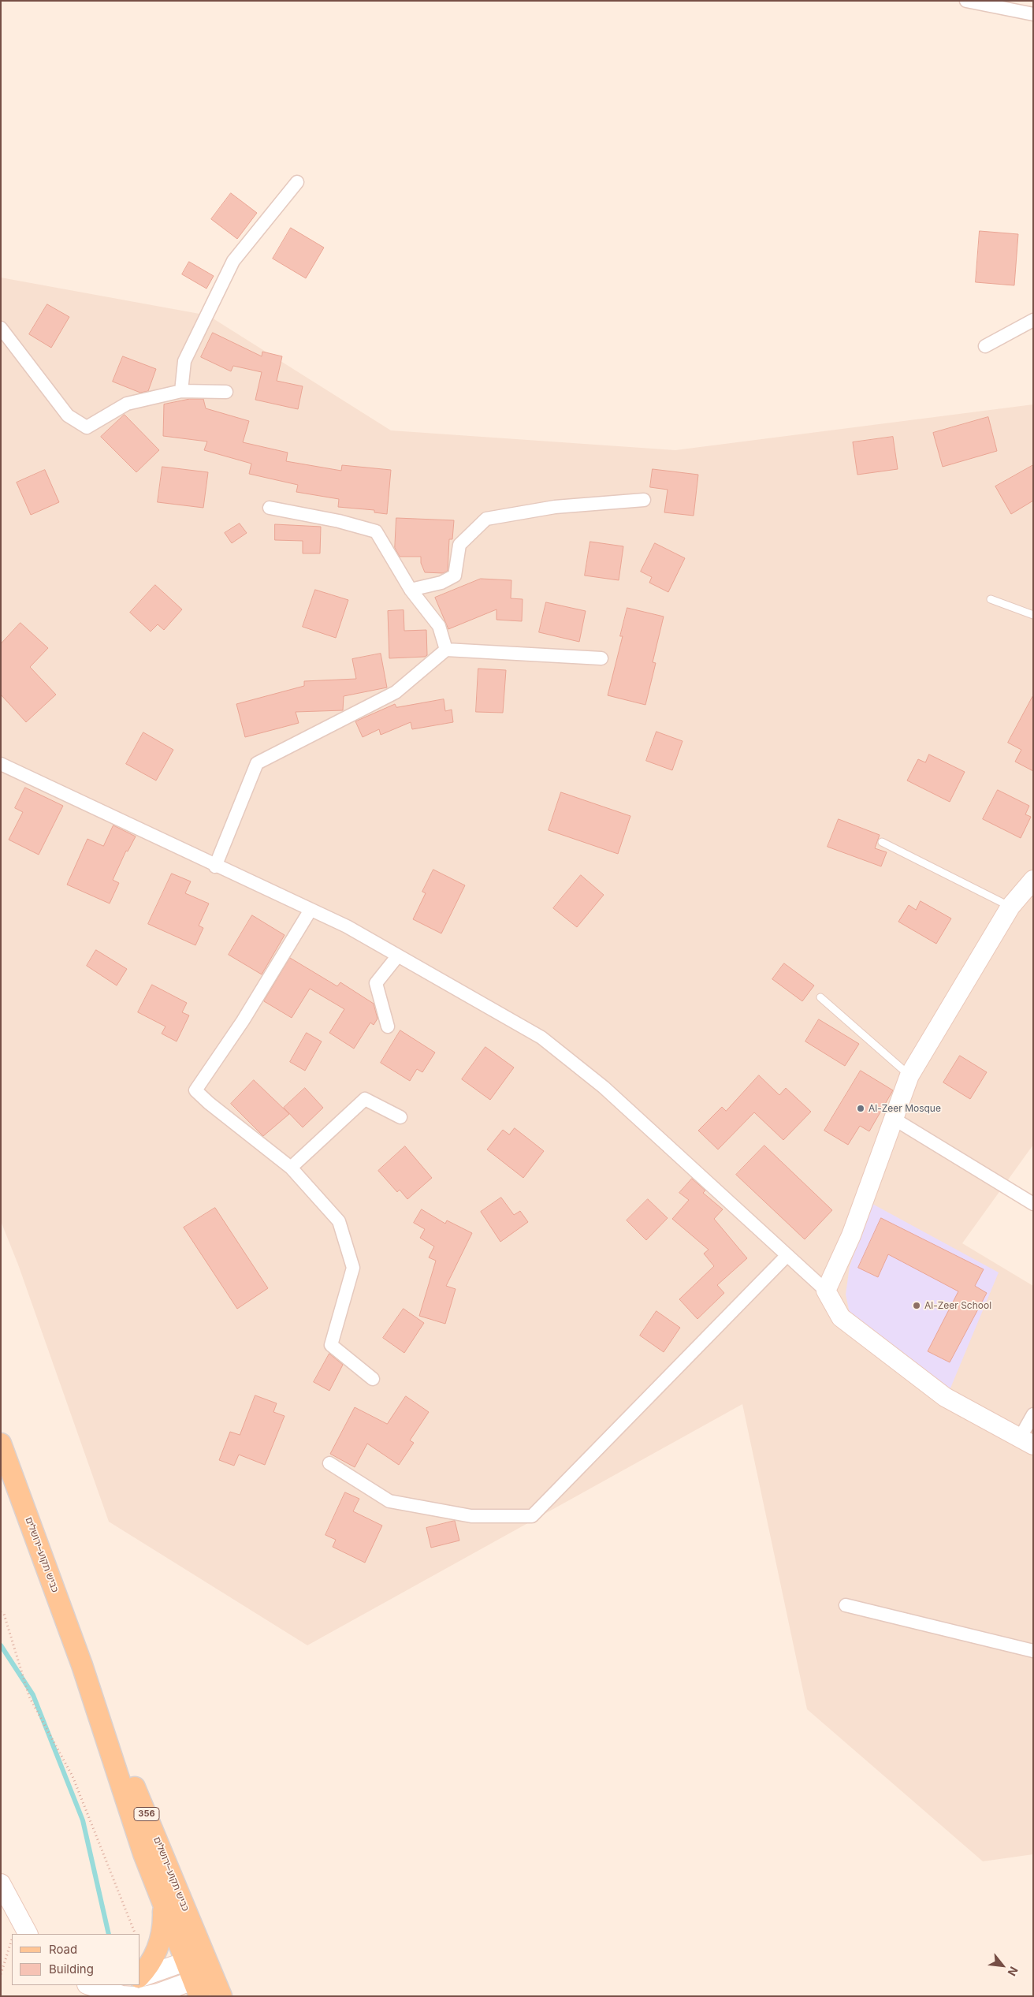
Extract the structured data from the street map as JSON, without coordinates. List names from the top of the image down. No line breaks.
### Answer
{"streets":{"main road":["כביש תקוע–ירושלים","356"]},"places":["Al-Zeer Mosque","Al-Zeer School"],"legend":["Road","Building"],"north":"bottom right"}
